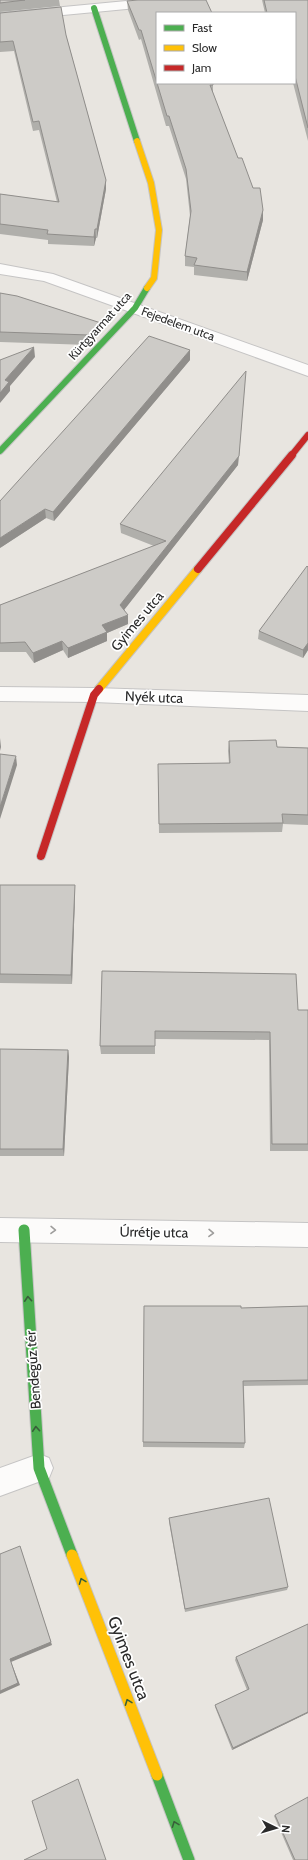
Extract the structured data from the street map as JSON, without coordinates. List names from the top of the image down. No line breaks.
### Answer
{"streets":{"street":["Fejedelem utca","Kürtgyarmat utca","Gyimes utca","Nyék utca","Úrrétje utca","Bendegúz tér"]},"crossings":[["Fejedelem utca","Kürtgyarmat utca"],["Gyimes utca","Nyék utca"],["Gyimes utca","Bendegúz tér"],["Úrrétje utca","Bendegúz tér"]],"one_way":["Gyimes utca","Úrrétje utca","Bendegúz tér"],"legend":["Fast","Slow","Jam"],"north":"right"}
